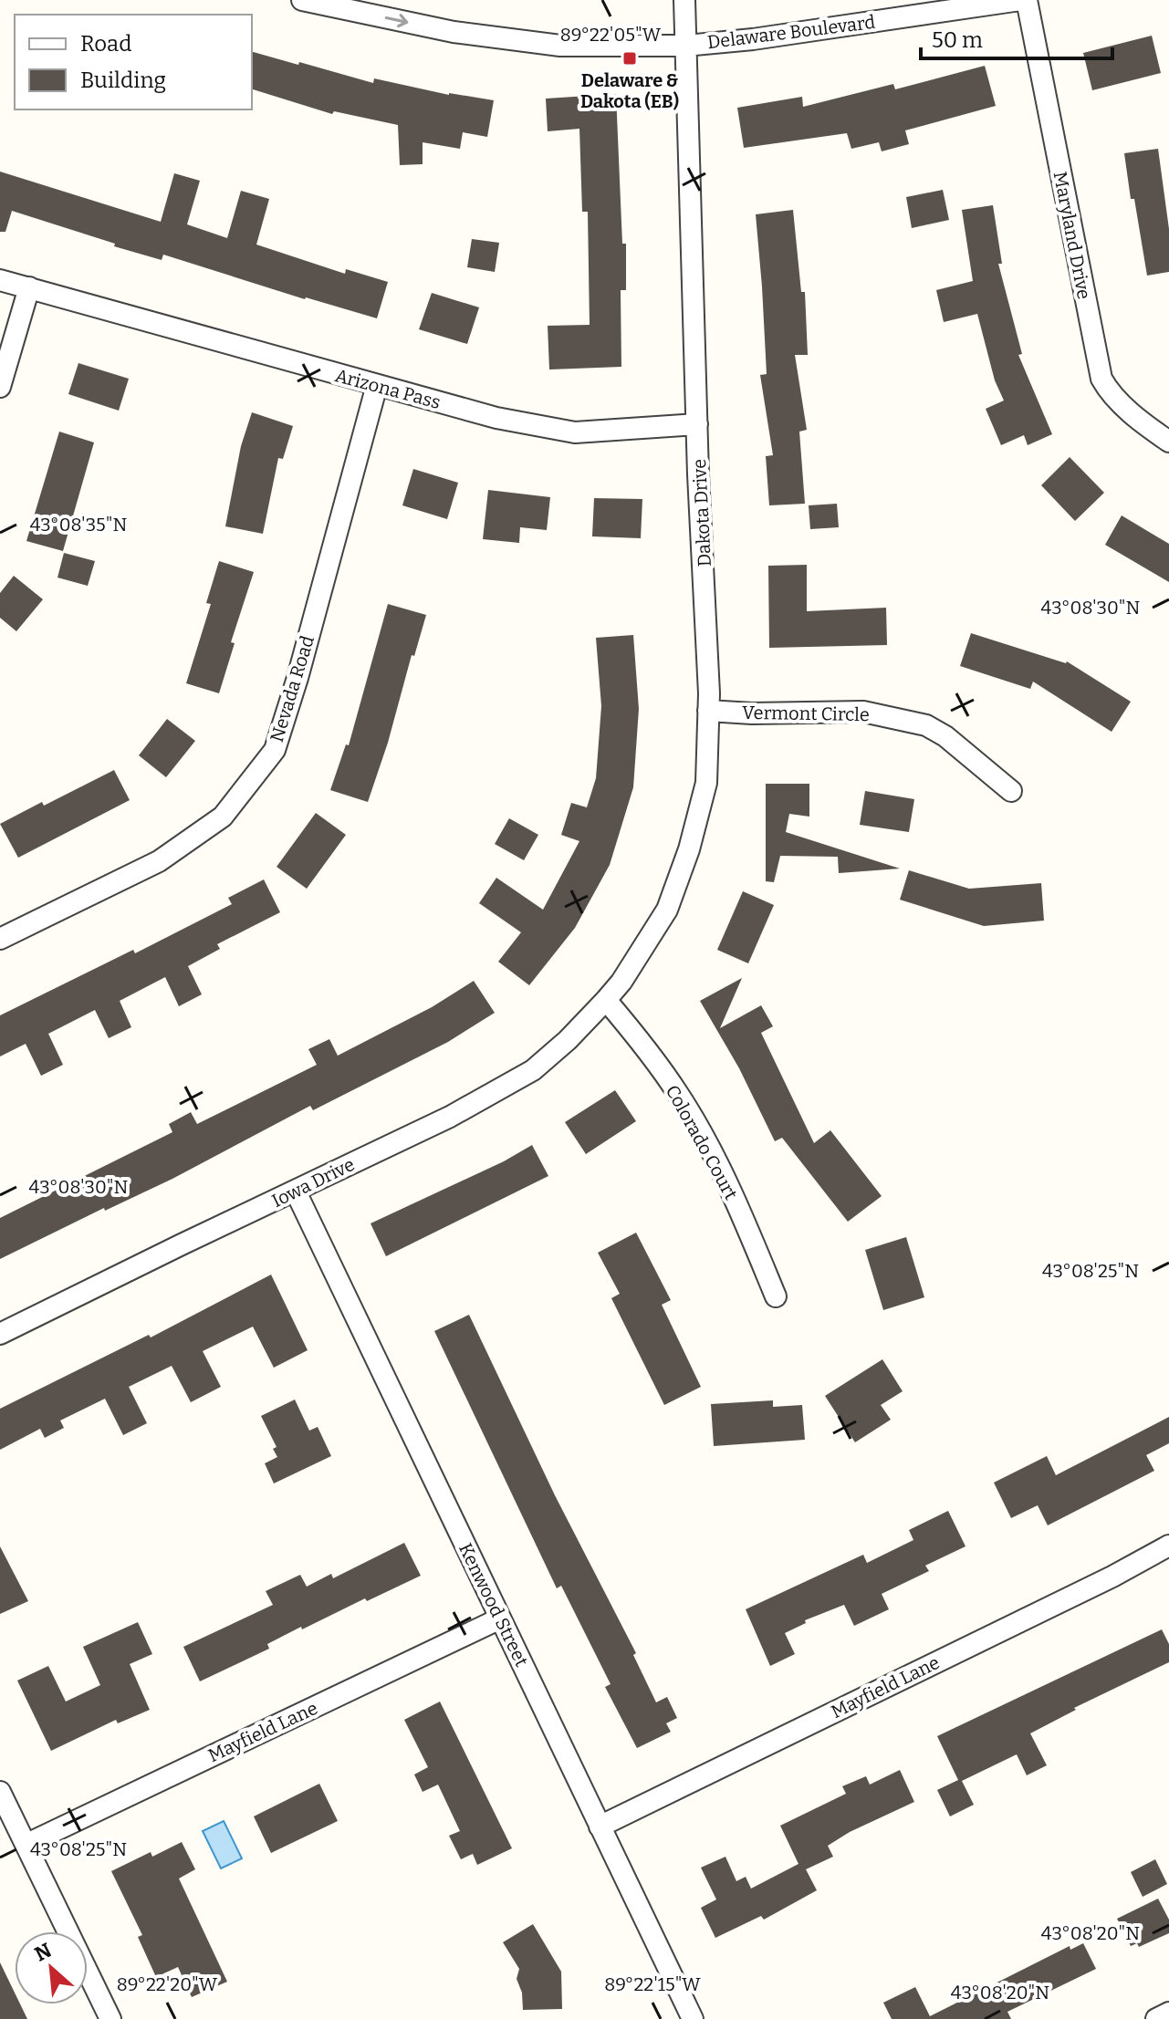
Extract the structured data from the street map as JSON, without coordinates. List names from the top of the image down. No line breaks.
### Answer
{"streets":{"street":["Delaware Boulevard","Maryland Drive","Arizona Pass","Dakota Drive","Nevada Road","Vermont Circle","Colorado Court","Iowa Drive","Kenwood Street","Mayfield Lane"]},"crossings":[["Delaware Boulevard","Dakota Drive"],["Arizona Pass","Dakota Drive"],["Arizona Pass","Nevada Road"],["Dakota Drive","Vermont Circle"],["Dakota Drive","Colorado Court"],["Dakota Drive","Iowa Drive"],["Colorado Court","Iowa Drive"],["Iowa Drive","Kenwood Street"],["Kenwood Street","Mayfield Lane"]],"one_way":["Delaware Boulevard"],"places":{"transit":["Delaware & Dakota (EB)"]},"legend":["Road","Building"],"scale_bar":"50 m","north":"top left","coordinates":["89°22'05\"W","43°08'35\"N","43°08'30\"N","43°08'25\"N","43°08'20\"N","89°22'20\"W","89°22'15\"W"]}
